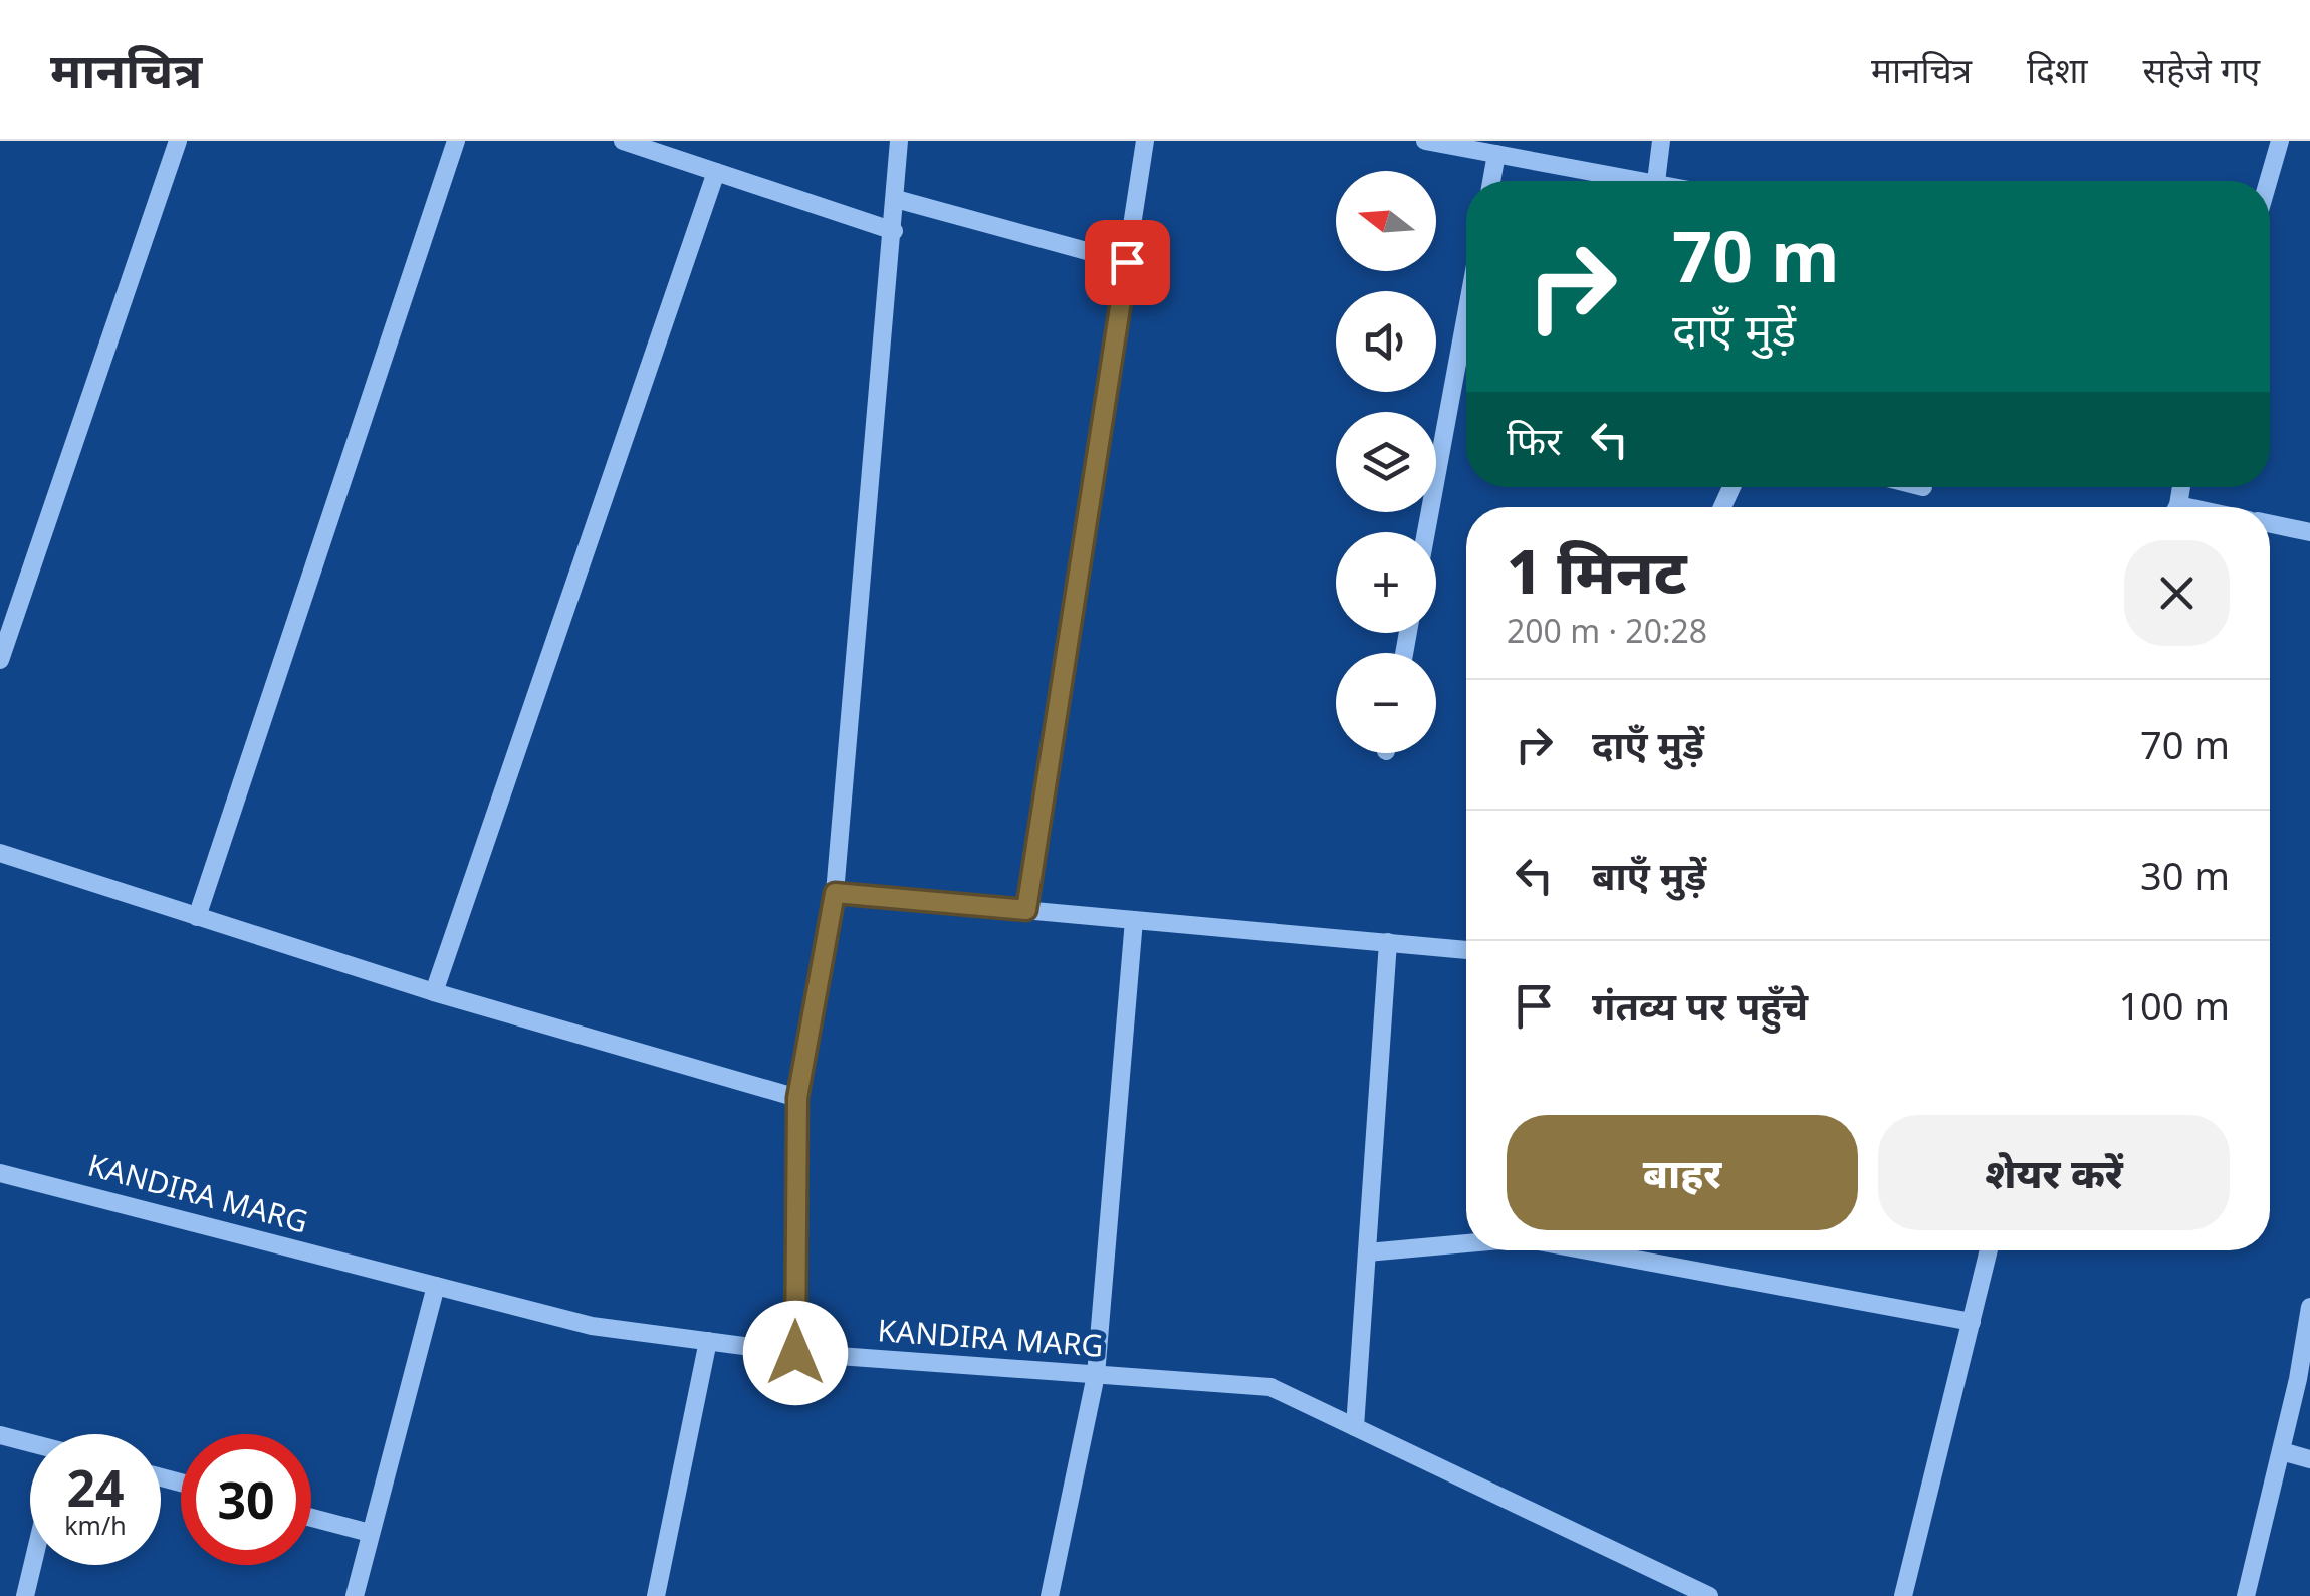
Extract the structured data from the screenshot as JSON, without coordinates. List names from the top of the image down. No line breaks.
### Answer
{"streets":{"street":["KANDIRA MARG"]},"north":"left","page":{"header":"मानचित्र","nav":["मानचित्र","दिशा","सहेजे गए"],"map_buttons":["+","−"],"turn":["70 m","दाएँ मुड़ें"],"then":"फिर","heading":["1 मिनट","200 m · 20:28"],"list":[{"name":"दाएँ मुड़ें","value":"70 m"},{"name":"बाएँ मुड़ें","value":"30 m"},{"name":"गंतव्य पर पहुँचे","value":"100 m"}],"buttons":["बाहर","शेयर करें"],"speed":"24 km/h","limit":"30"}}
